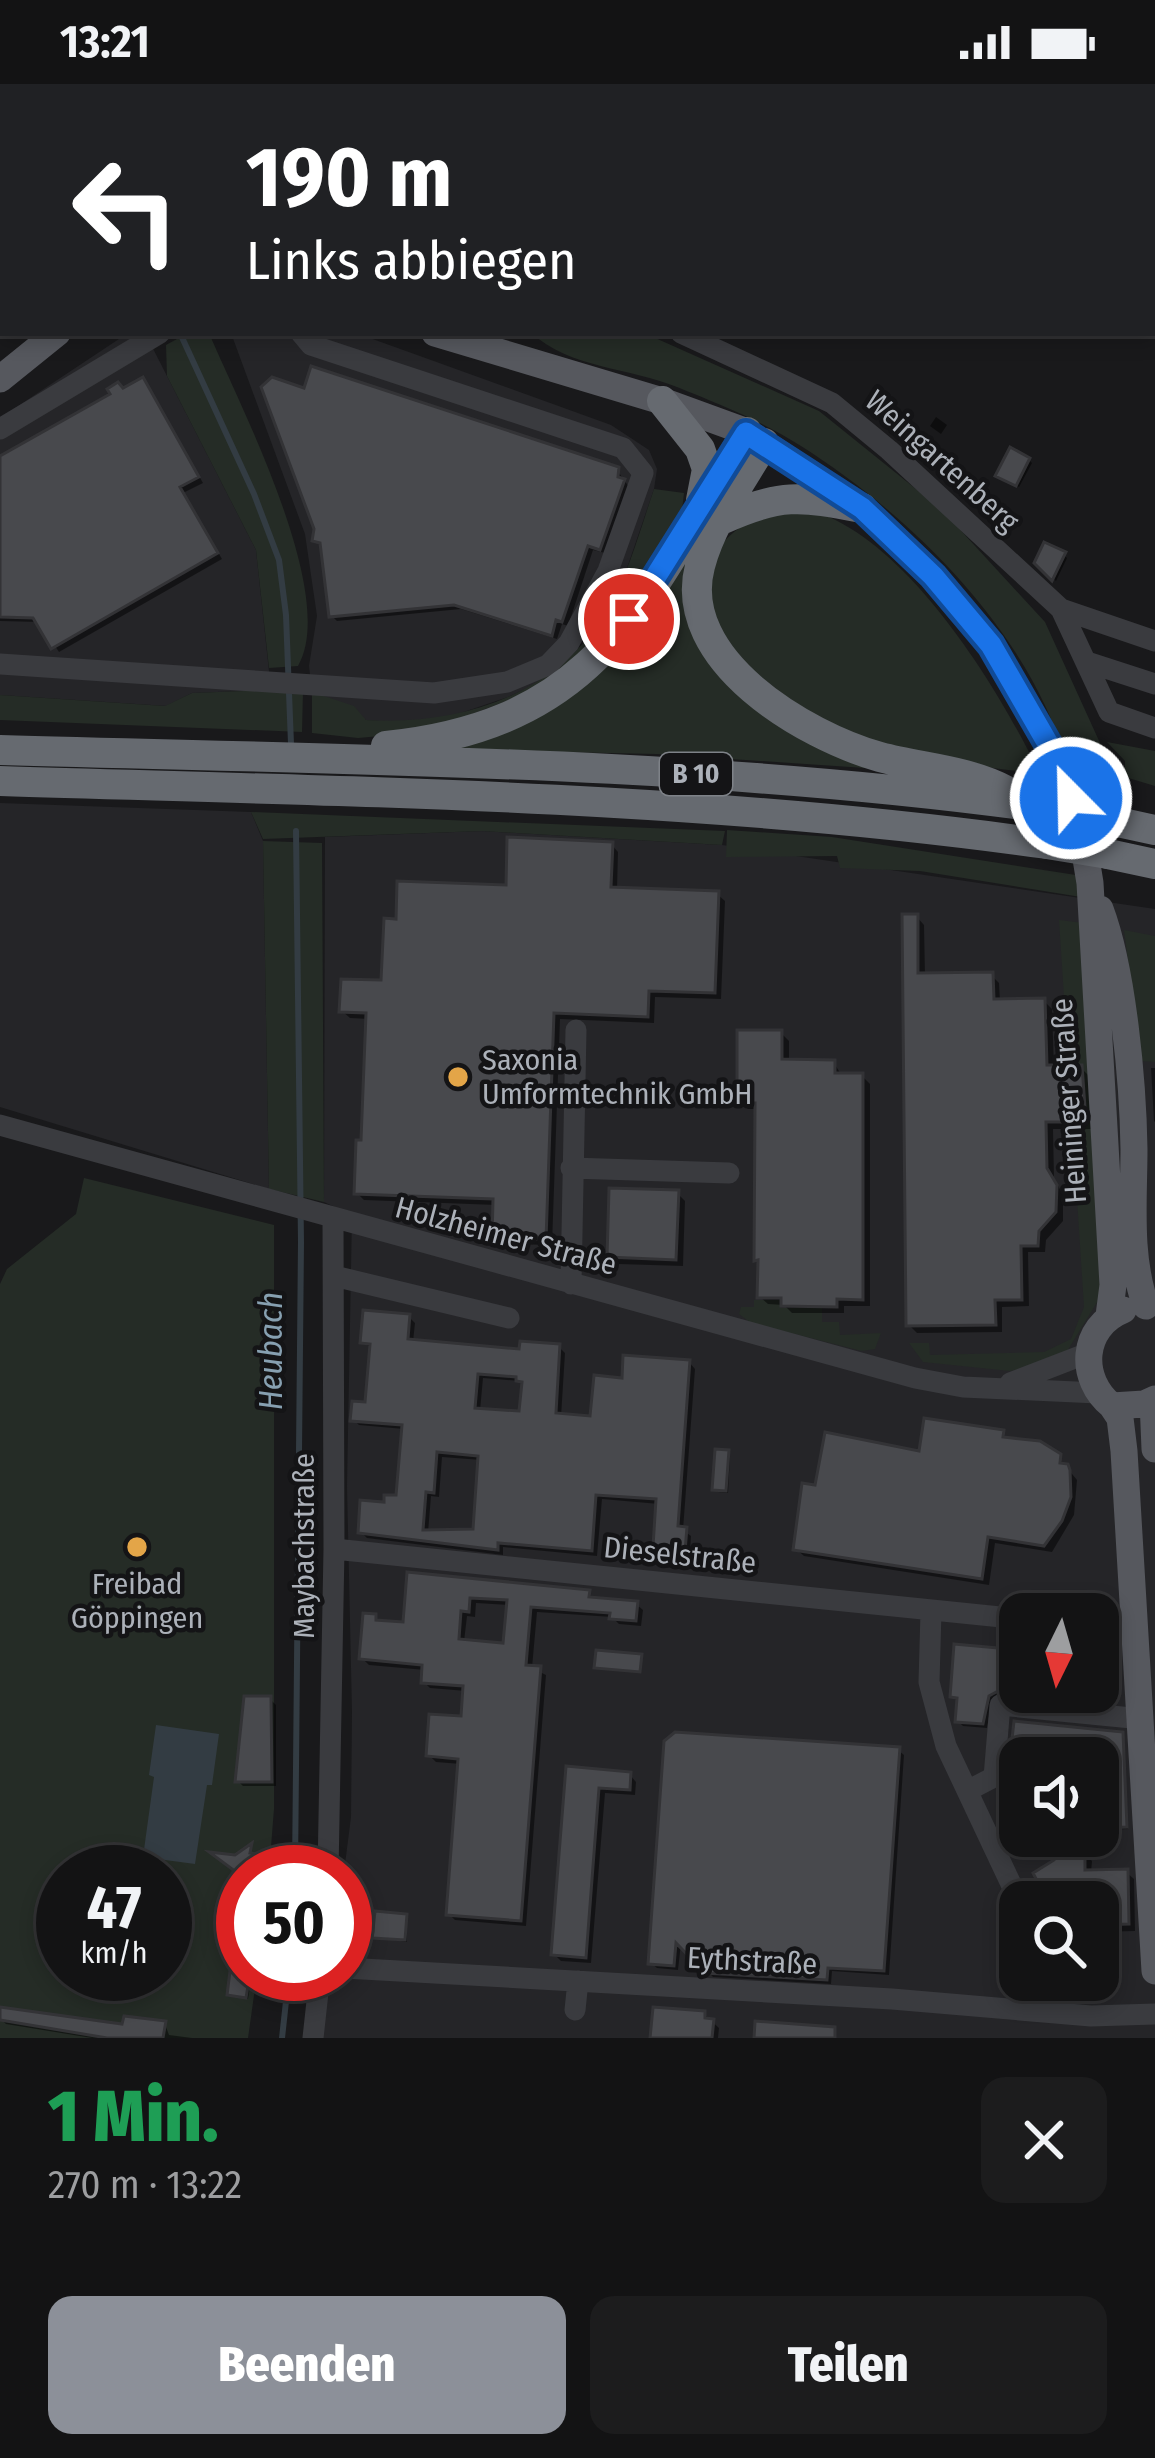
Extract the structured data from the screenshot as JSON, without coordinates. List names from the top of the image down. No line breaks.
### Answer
{"streets":{"highway":["B 10"],"main road":["Heininger Straße"],"street":["Weingartenberg","Holzheimer Straße","Maybachstraße","Dieselstraße","Eythstraße"]},"crossings":[["B 10","Heininger Straße"],["Holzheimer Straße","Maybachstraße"],["Maybachstraße","Dieselstraße"]],"water":["Heubach"],"places":["Saxonia Umformtechnik GmbH","Freibad Göppingen"],"north":"bottom","page":{"status":"13:21","turn":["190 m","Links abbiegen"],"speed":"47 km/h","limit":"50","heading":["1 Min.","270 m · 13:22"],"buttons":["Beenden","Teilen"]}}
